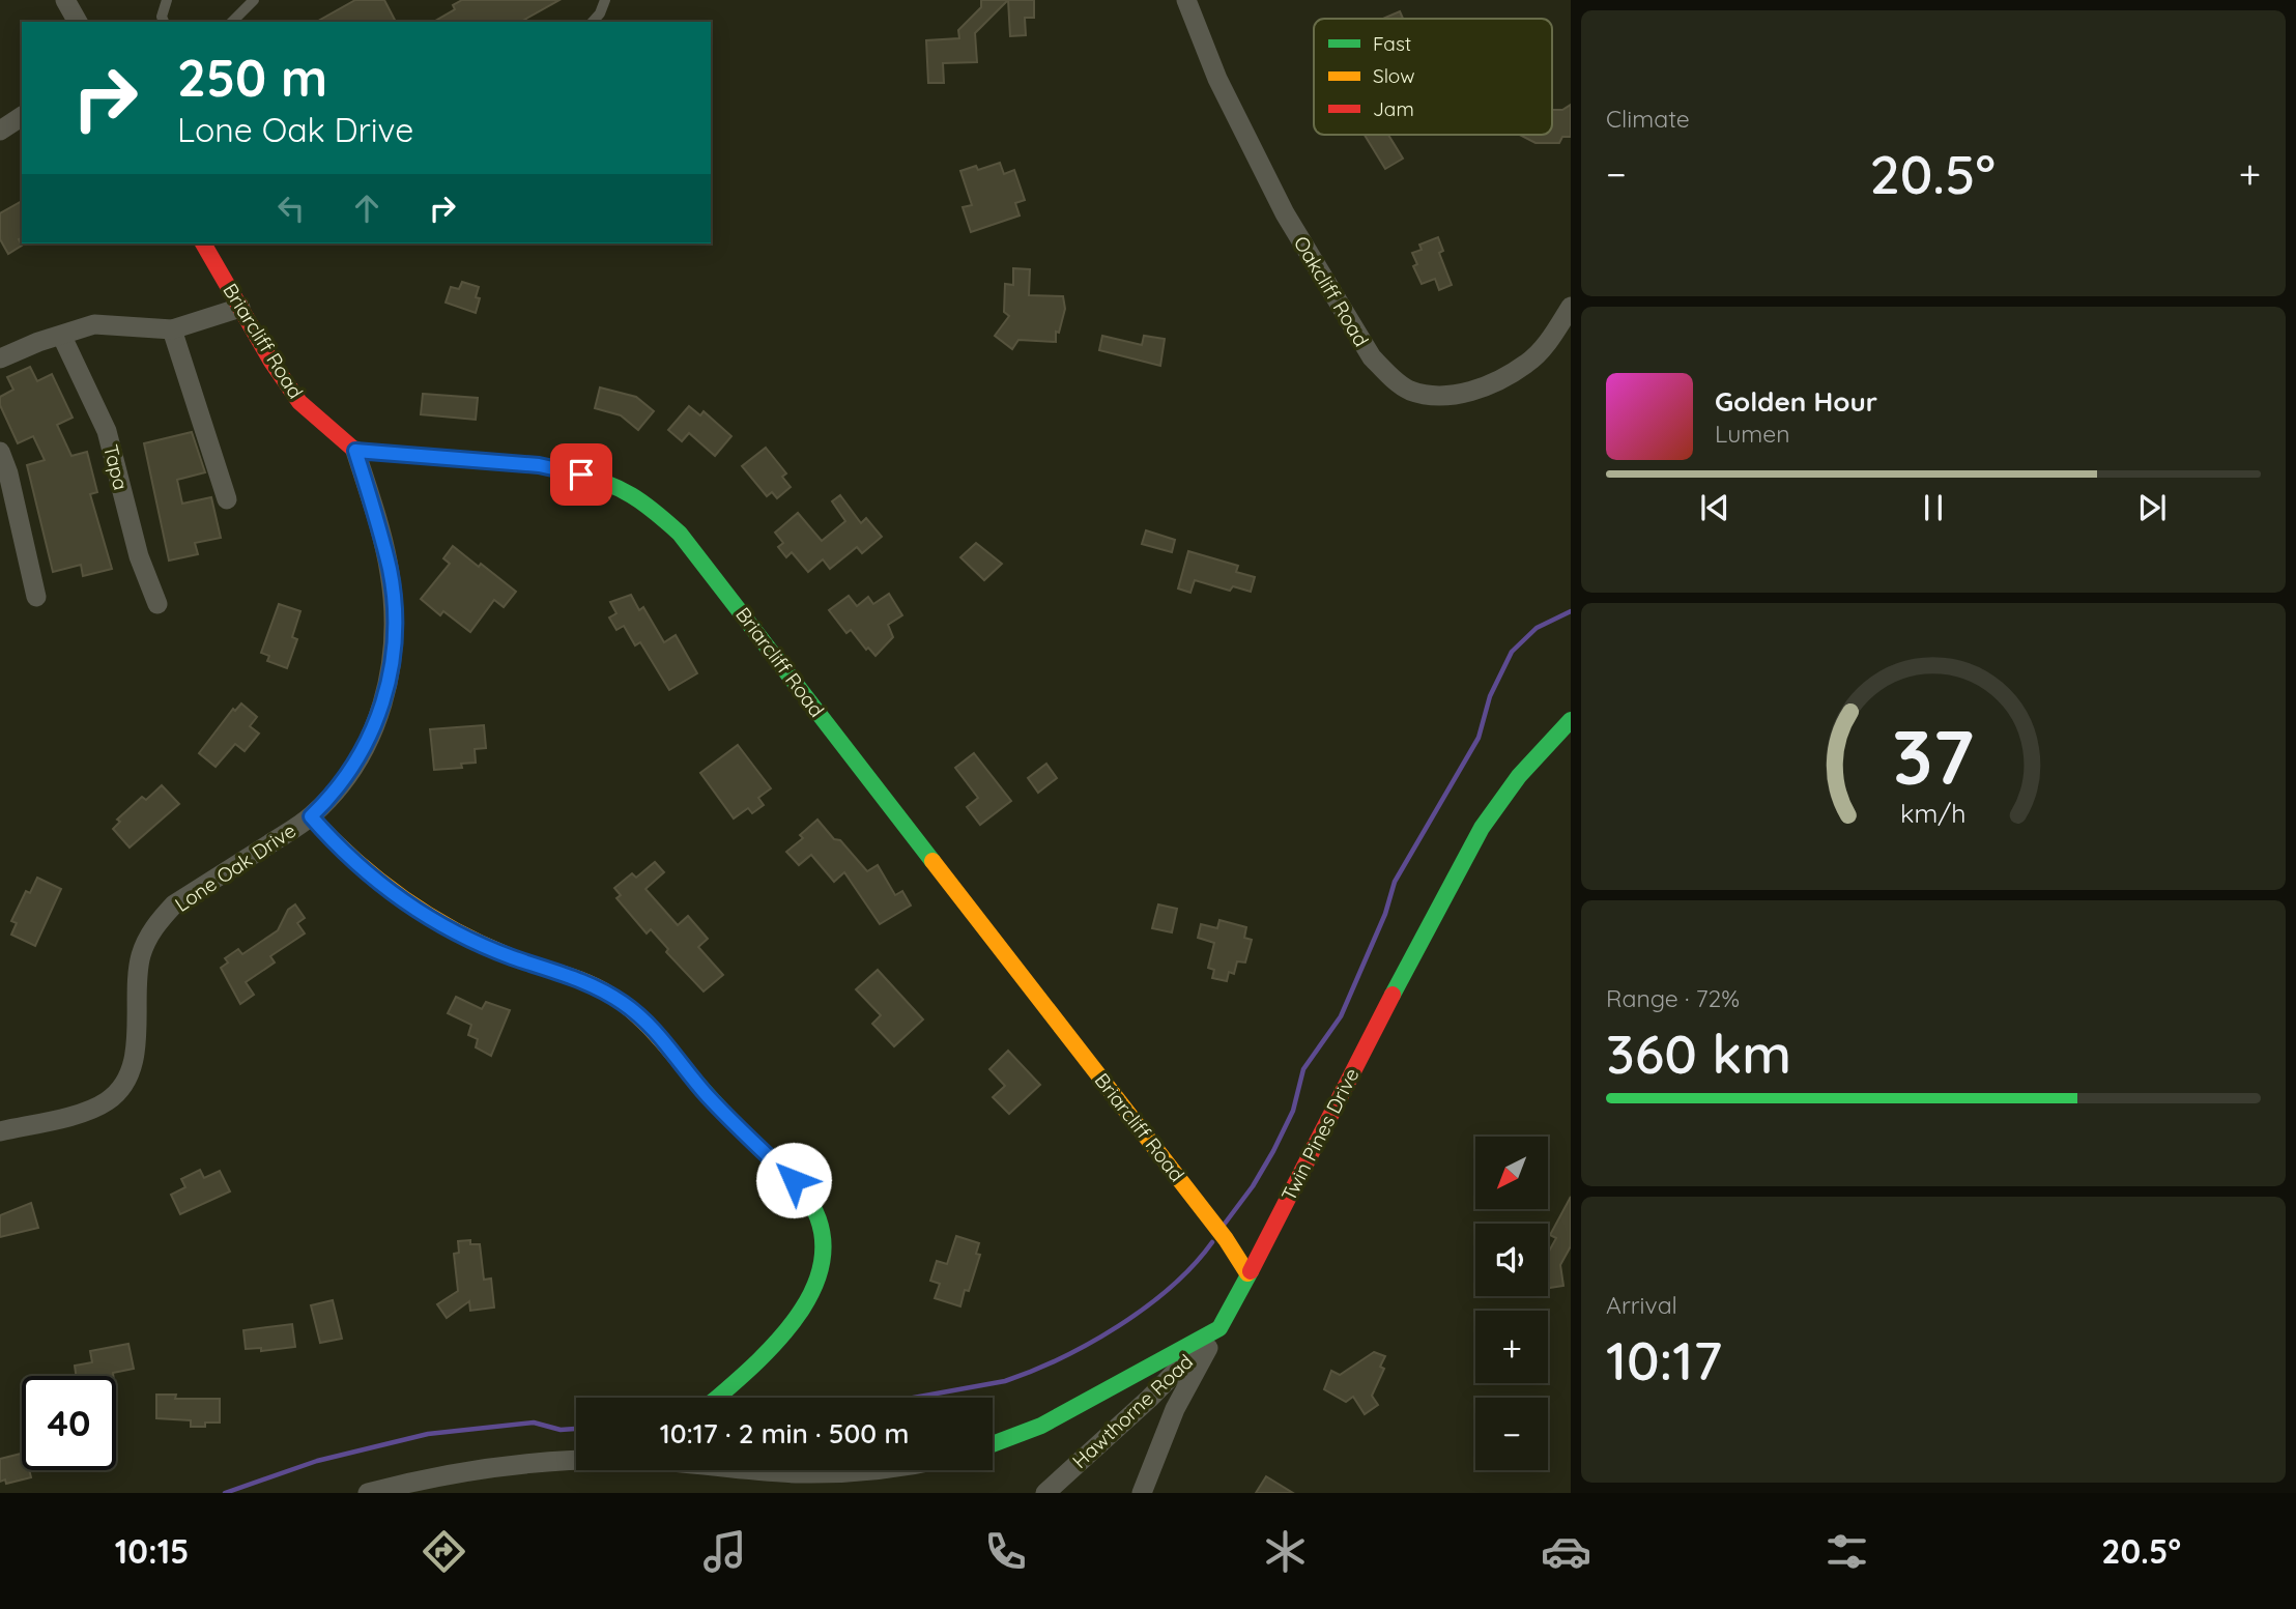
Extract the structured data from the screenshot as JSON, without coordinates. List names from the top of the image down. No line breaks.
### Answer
{"streets":{"street":["Oakcliff Road","Briarcliff Road","Tapa","Lone Oak Drive","Twin Pines Drive","Hawthorne Road"]},"crossings":[["Briarcliff Road","Lone Oak Drive"],["Briarcliff Road","Twin Pines Drive"],["Twin Pines Drive","Hawthorne Road"]],"legend":["Fast","Slow","Jam"],"north":"bottom left","page":{"tile":["Climate",["Range · 72%","360 km"],["Arrival","10:17"]],"turn":["250 m","Lone Oak Drive"],"heat":["−","20.5°","+"],"song":["Golden Hour","Lumen"],"map_buttons":["+","−"],"limit":"40","trip":"10:17 · 2 min · 500 m","tabs":["10:15","20.5°"],"gauge":["37","km/h"]}}
